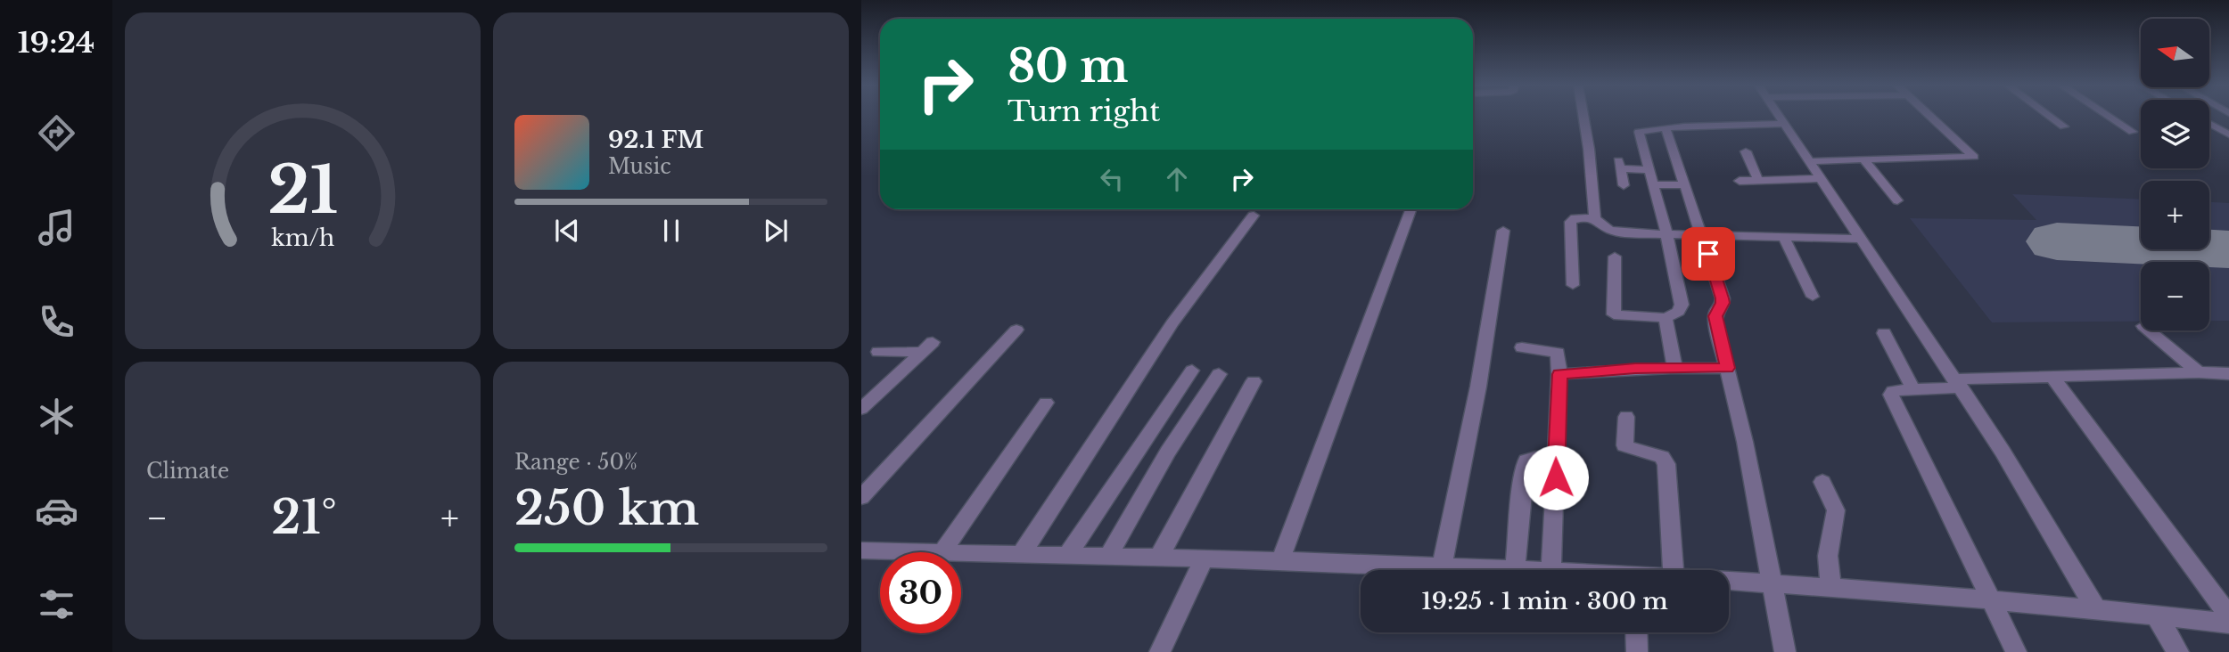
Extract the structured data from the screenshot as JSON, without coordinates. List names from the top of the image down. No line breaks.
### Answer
{"north":"left","page":{"tabs":"19:24","map_buttons":["+","−"],"turn":["80 m","Turn right"],"song":["92.1 FM","Music"],"tile":["Climate",["Range · 50%","250 km"]],"heat":["−","21°","+"],"limit":"30","trip":"19:25 · 1 min · 300 m","gauge":["21","km/h"]}}
